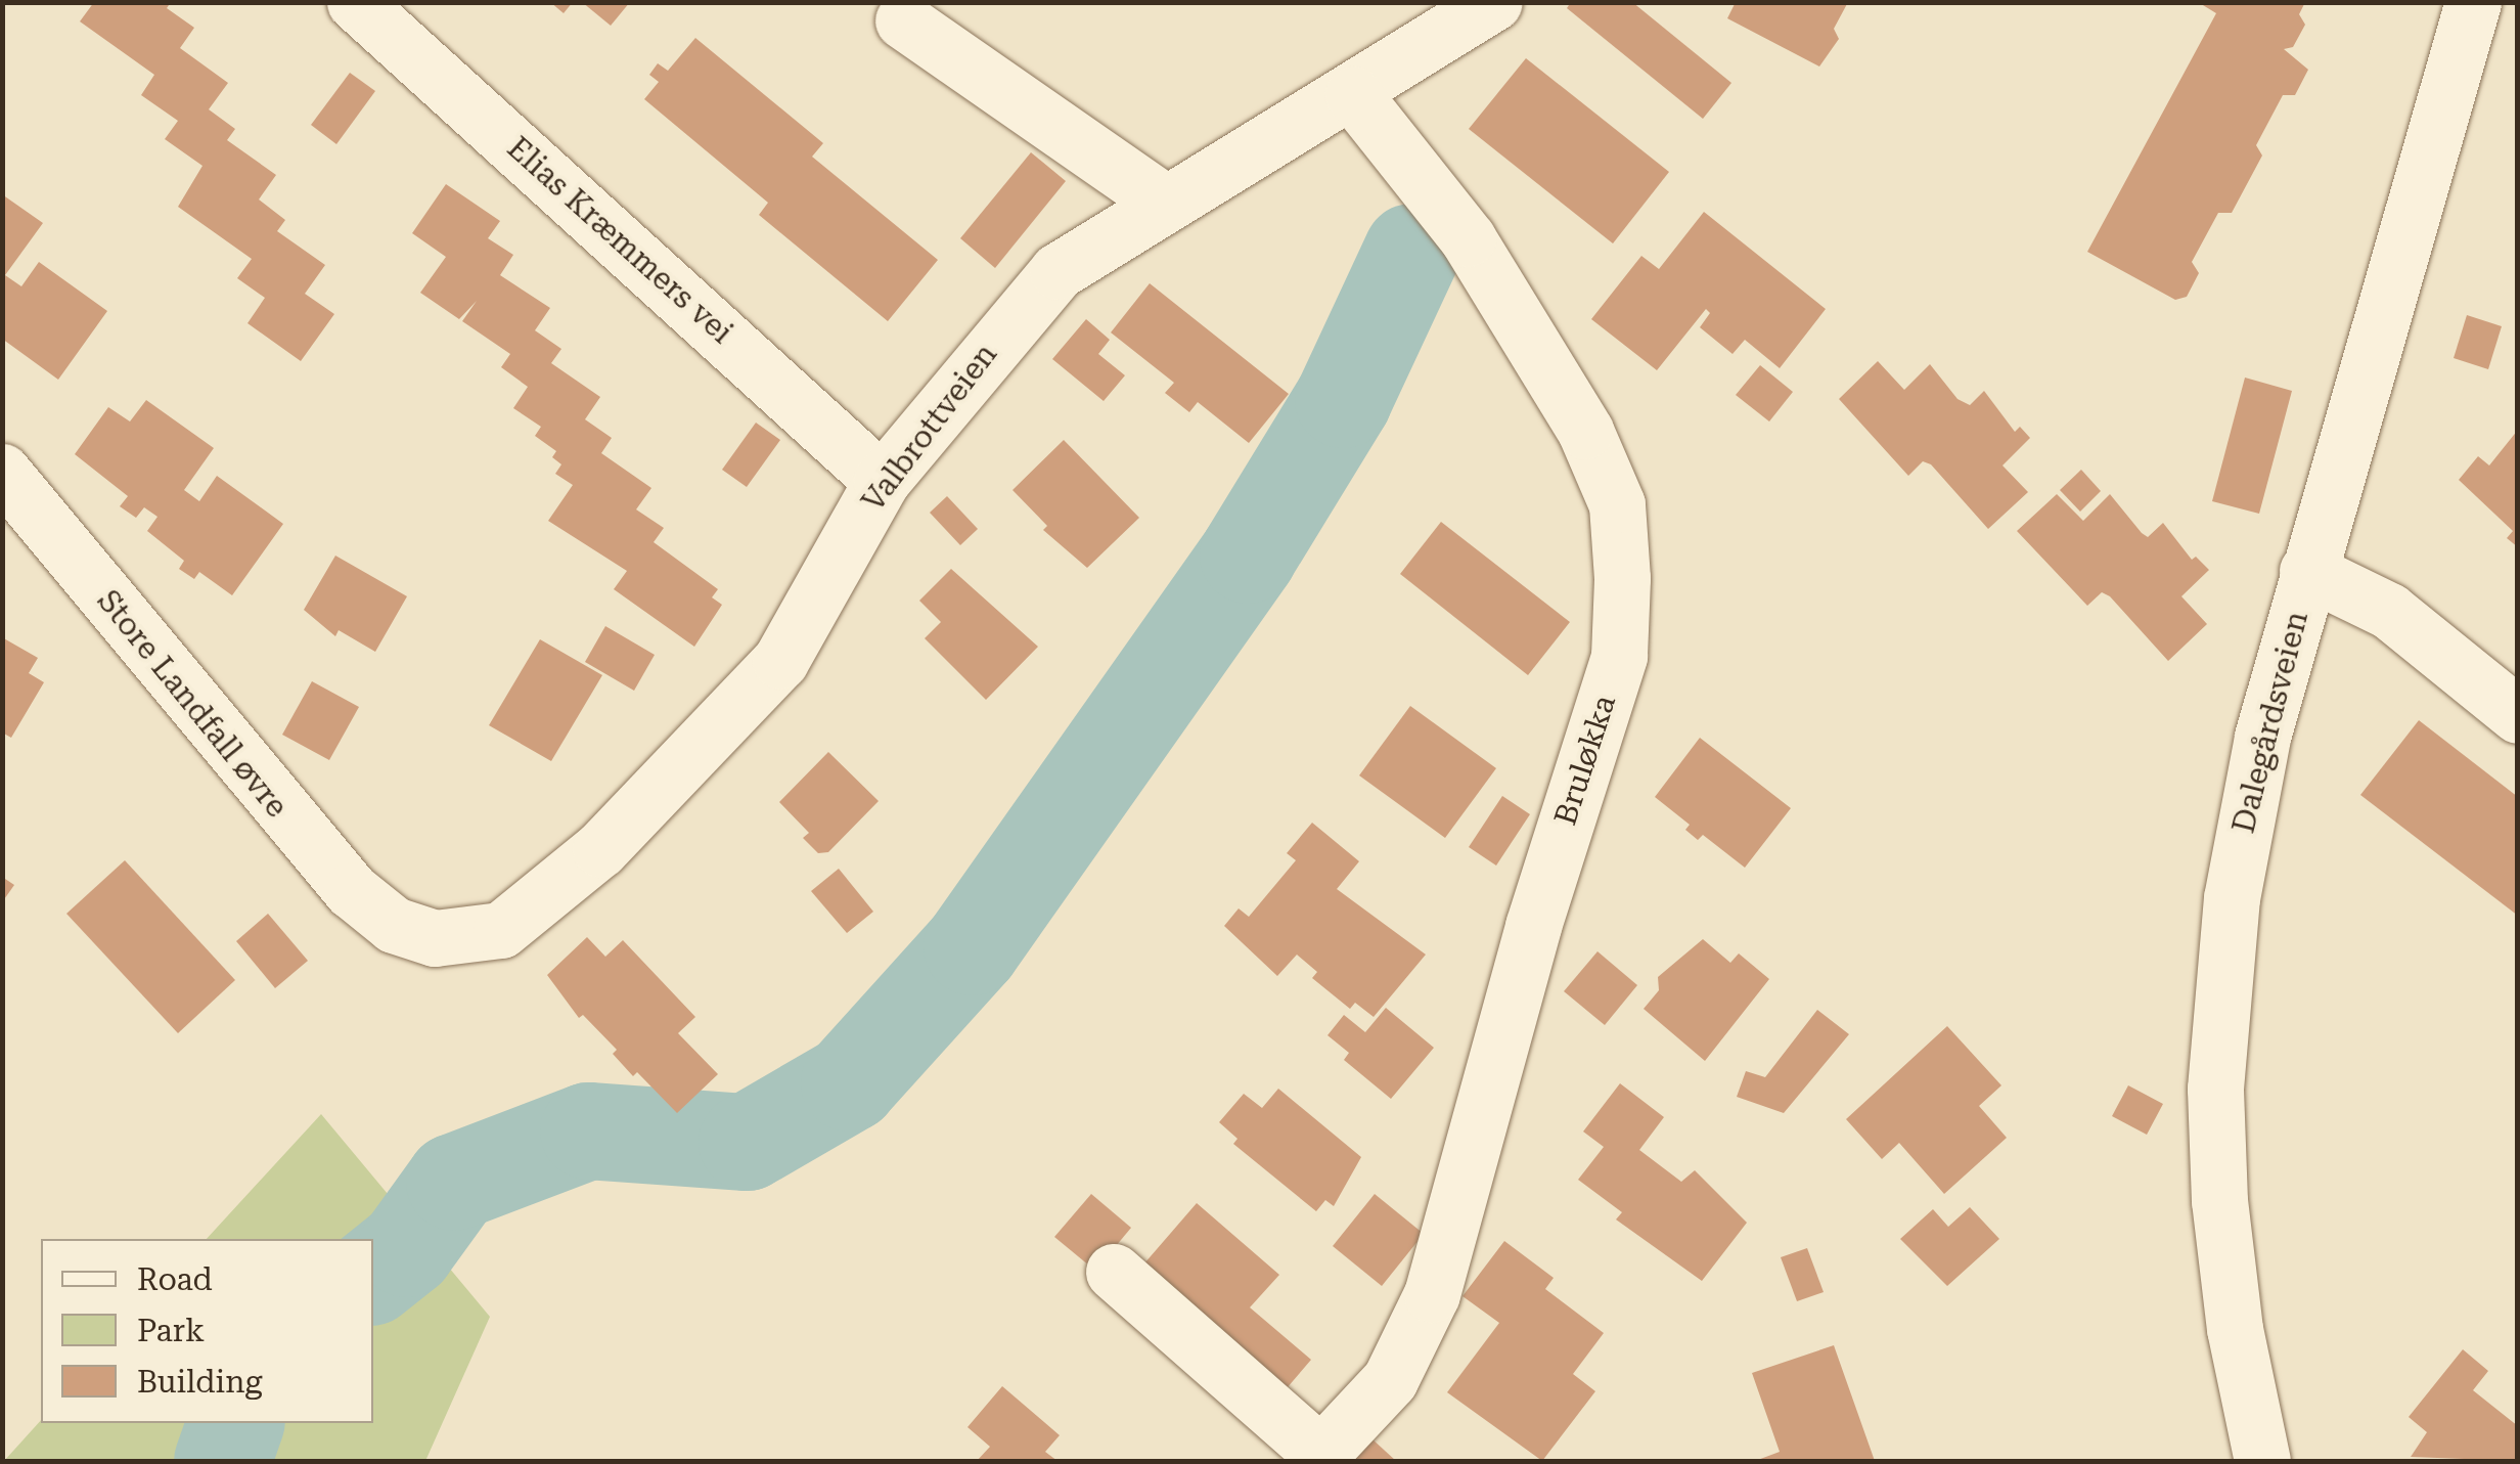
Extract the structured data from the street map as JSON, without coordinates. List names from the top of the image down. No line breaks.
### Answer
{"streets":{"street":["Elias Kræmmers vei","Valbrottveien","Store Landfall øvre","Dalegårdsveien","Bruløkka"]},"crossings":[["Elias Kræmmers vei","Valbrottveien"],["Valbrottveien","Store Landfall øvre"],["Valbrottveien","Bruløkka"]],"legend":["Road","Park","Building"]}
